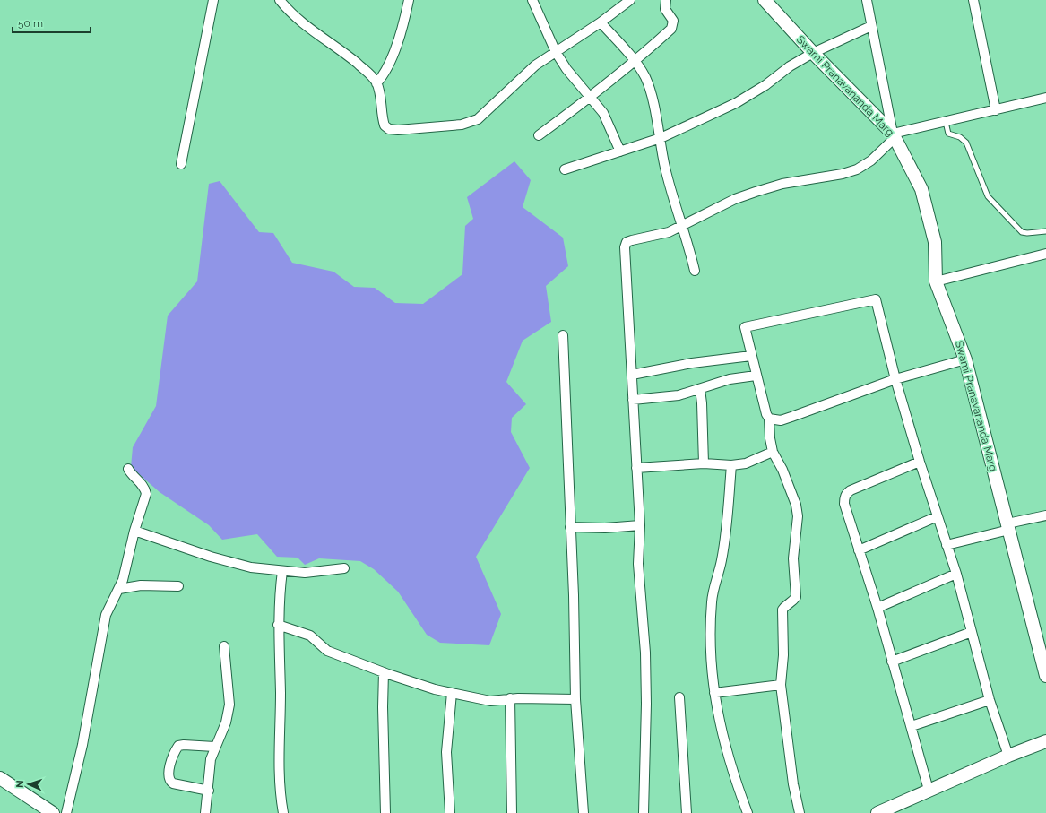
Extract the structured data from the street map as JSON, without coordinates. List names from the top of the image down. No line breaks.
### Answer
{"streets":{"street":["Swami Pranavananda Marg"]},"scale_bar":"50 m","north":"left"}
